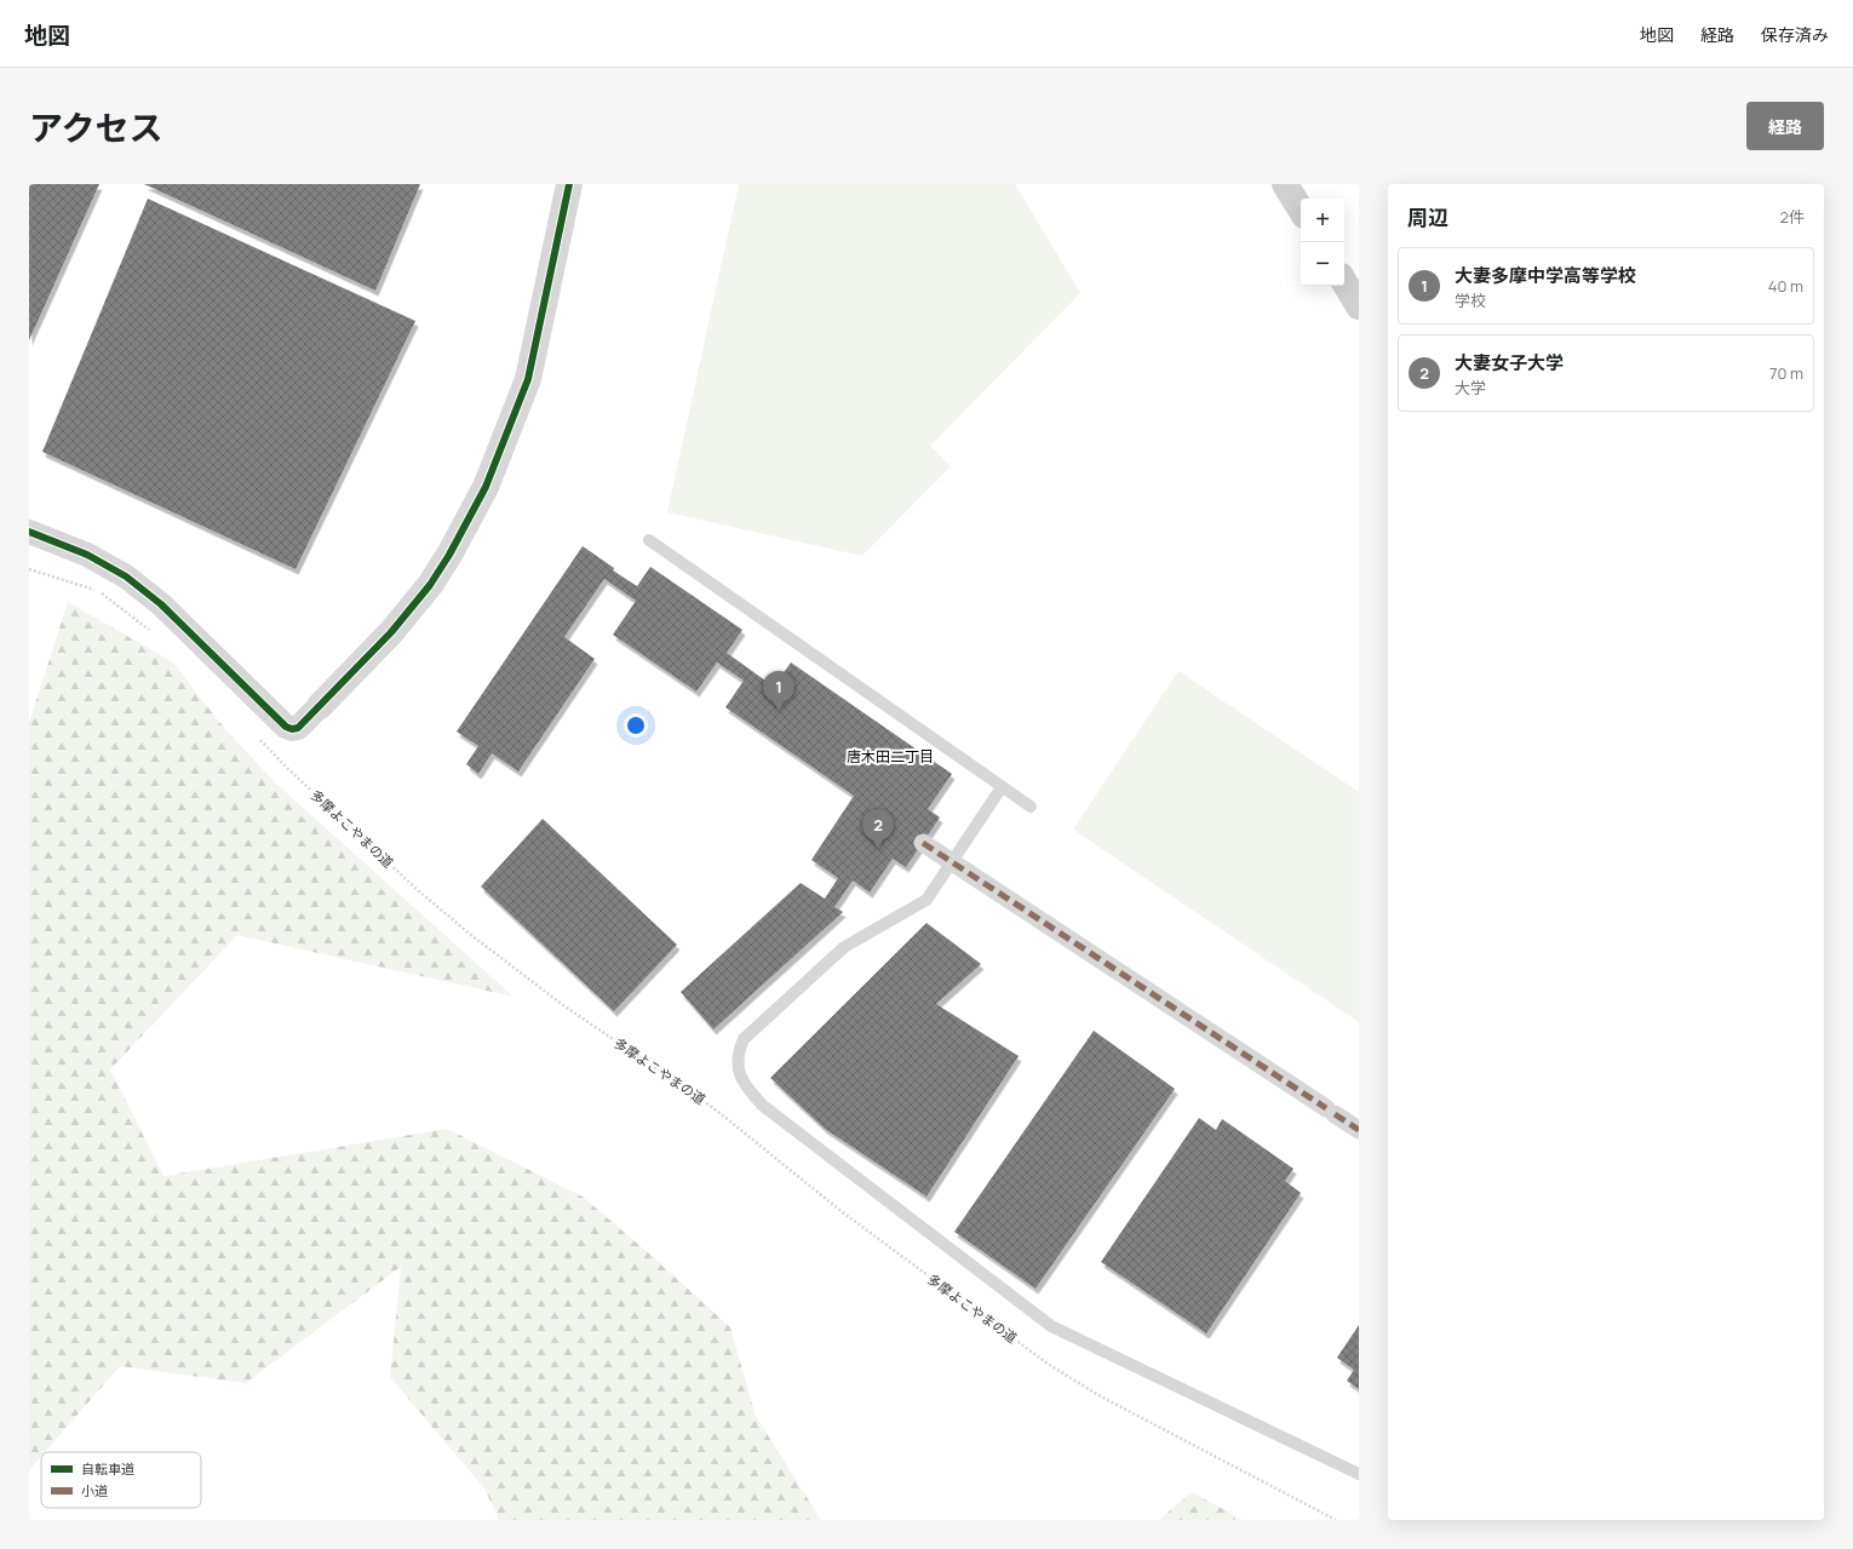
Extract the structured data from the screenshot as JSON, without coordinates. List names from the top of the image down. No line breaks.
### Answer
{"streets":{"path":["多摩よこやまの道"]},"districts":["唐木田二丁目"],"legend":["自転車道","小道"],"page":{"header":"地図","nav":["地図","経路","保存済み"],"title":"アクセス","buttons":"経路","heading":["周辺","2件"],"map_buttons":["+","−"],"list":[{"mark":"1","name":"大妻多摩中学高等学校","note":"学校","value":"40 m"},{"mark":"2","name":"大妻女子大学","note":"大学","value":"70 m"}],"pins":["1","2"]}}
